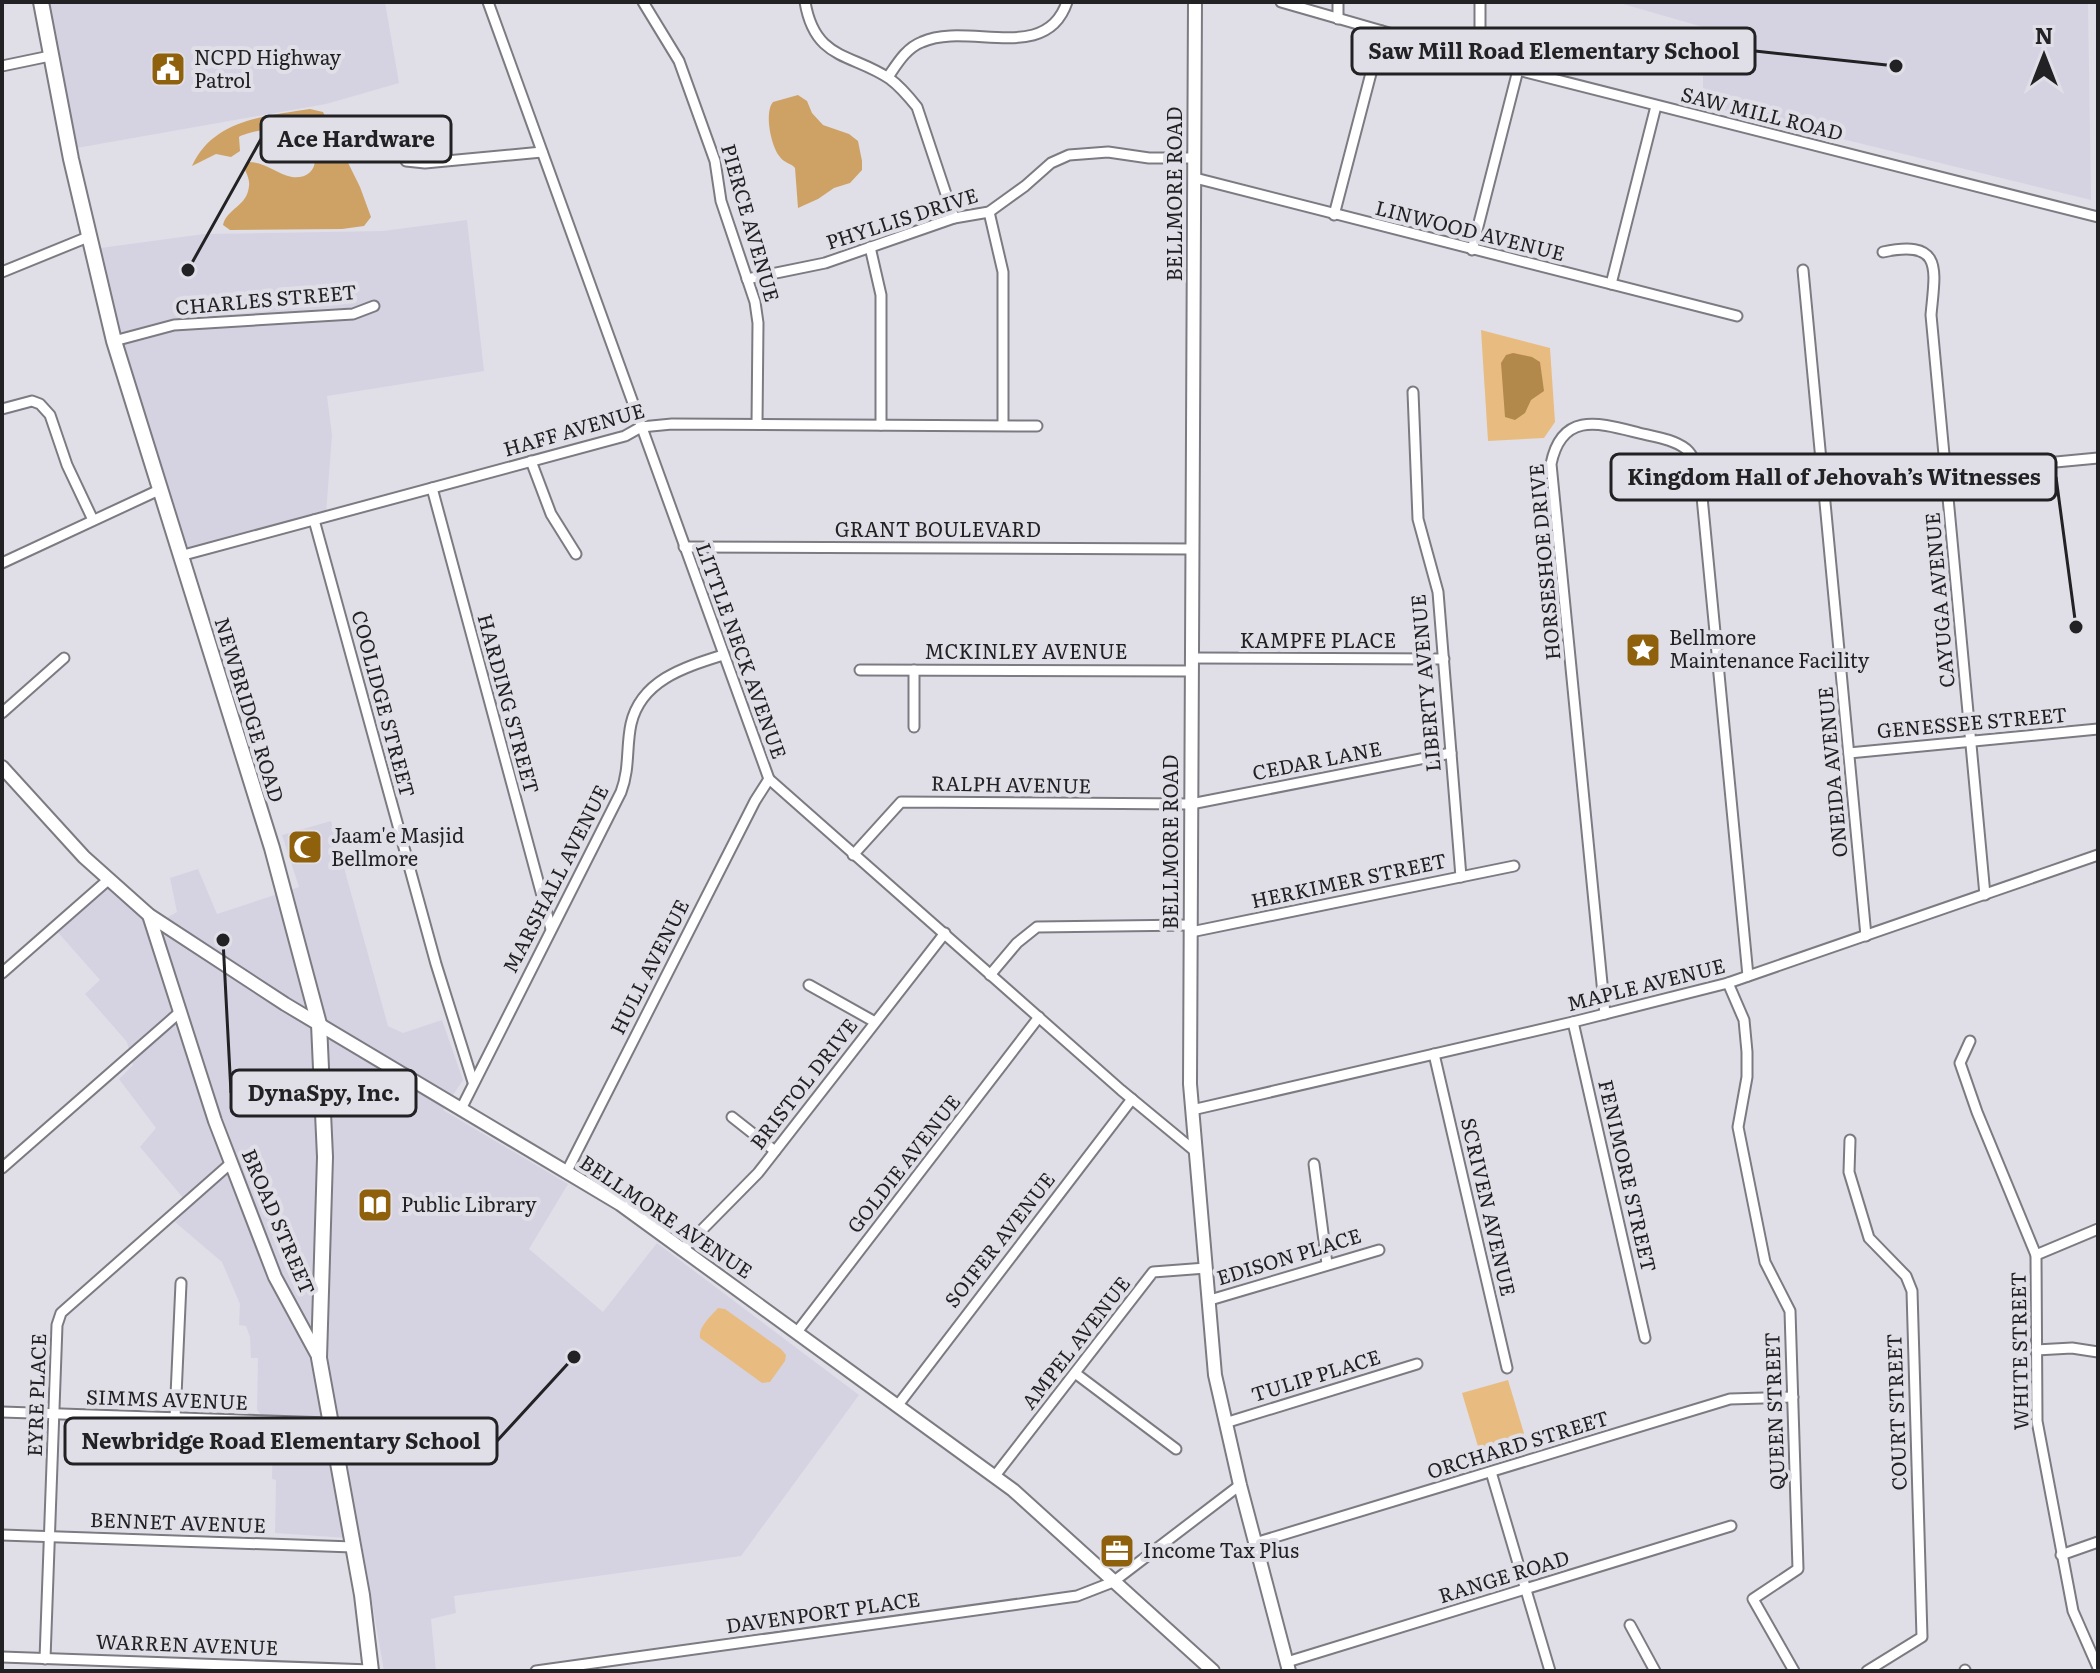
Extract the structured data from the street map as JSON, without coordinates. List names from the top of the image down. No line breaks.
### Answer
{"streets":{"main road":["BELLMORE ROAD","NEWBRIDGE ROAD","BELLMORE AVENUE","BROAD STREET"],"street":["SAW MILL ROAD","PHYLLIS DRIVE","PIERCE AVENUE","LINWOOD AVENUE","CHARLES STREET","HAFF AVENUE","GRANT BOULEVARD","HORSESHOE DRIVE","CAYUGA AVENUE","KAMPFE PLACE","LITTLE NECK AVENUE","MCKINLEY AVENUE","LIBERTY AVENUE","COOLIDGE STREET","HARDING STREET","GENESSEE STREET","CEDAR LANE","ONEIDA AVENUE","RALPH AVENUE","MARSHALL AVENUE","HERKIMER STREET","HULL AVENUE","MAPLE AVENUE","BRISTOL DRIVE","GOLDIE AVENUE","FENIMORE STREET","SCRIVEN AVENUE","SOIFER AVENUE","EDISON PLACE","AMPEL AVENUE","WHITE STREET","TULIP PLACE","EYRE PLACE","SIMMS AVENUE","QUEEN STREET","COURT STREET","ORCHARD STREET","BENNET AVENUE","RANGE ROAD","DAVENPORT PLACE","WARREN AVENUE"]},"crossings":[["BELLMORE ROAD","PHYLLIS DRIVE"],["BELLMORE ROAD","LINWOOD AVENUE"],["BELLMORE ROAD","GRANT BOULEVARD"],["BELLMORE ROAD","KAMPFE PLACE"],["BELLMORE ROAD","LITTLE NECK AVENUE"],["BELLMORE ROAD","MCKINLEY AVENUE"],["BELLMORE ROAD","CEDAR LANE"],["BELLMORE ROAD","RALPH AVENUE"],["BELLMORE ROAD","HERKIMER STREET"],["BELLMORE ROAD","MAPLE AVENUE"],["BELLMORE ROAD","EDISON PLACE"],["BELLMORE ROAD","AMPEL AVENUE"],["BELLMORE ROAD","TULIP PLACE"],["BELLMORE ROAD","ORCHARD STREET"],["BELLMORE ROAD","RANGE ROAD"],["BELLMORE ROAD","DAVENPORT PLACE"],["PHYLLIS DRIVE","PIERCE AVENUE"],["PIERCE AVENUE","HAFF AVENUE"],["CHARLES STREET","NEWBRIDGE ROAD"],["HAFF AVENUE","LITTLE NECK AVENUE"],["HAFF AVENUE","COOLIDGE STREET"],["HAFF AVENUE","HARDING STREET"],["HAFF AVENUE","NEWBRIDGE ROAD"],["GRANT BOULEVARD","LITTLE NECK AVENUE"],["HORSESHOE DRIVE","MAPLE AVENUE"],["CAYUGA AVENUE","GENESSEE STREET"],["CAYUGA AVENUE","MAPLE AVENUE"],["KAMPFE PLACE","MCKINLEY AVENUE"],["KAMPFE PLACE","LIBERTY AVENUE"],["LITTLE NECK AVENUE","RALPH AVENUE"],["LITTLE NECK AVENUE","MARSHALL AVENUE"],["LITTLE NECK AVENUE","HERKIMER STREET"],["LITTLE NECK AVENUE","HULL AVENUE"],["LITTLE NECK AVENUE","BRISTOL DRIVE"],["LITTLE NECK AVENUE","GOLDIE AVENUE"],["LITTLE NECK AVENUE","SOIFER AVENUE"],["LIBERTY AVENUE","CEDAR LANE"],["LIBERTY AVENUE","HERKIMER STREET"],["COOLIDGE STREET","MARSHALL AVENUE"],["HARDING STREET","MARSHALL AVENUE"],["NEWBRIDGE ROAD","BELLMORE AVENUE"],["NEWBRIDGE ROAD","BROAD STREET"],["NEWBRIDGE ROAD","SIMMS AVENUE"],["NEWBRIDGE ROAD","BENNET AVENUE"],["NEWBRIDGE ROAD","WARREN AVENUE"],["GENESSEE STREET","ONEIDA AVENUE"],["CEDAR LANE","RALPH AVENUE"],["ONEIDA AVENUE","MAPLE AVENUE"],["MARSHALL AVENUE","BELLMORE AVENUE"],["HULL AVENUE","BELLMORE AVENUE"],["MAPLE AVENUE","FENIMORE STREET"],["MAPLE AVENUE","SCRIVEN AVENUE"],["MAPLE AVENUE","QUEEN STREET"],["BRISTOL DRIVE","BELLMORE AVENUE"],["GOLDIE AVENUE","BELLMORE AVENUE"],["BELLMORE AVENUE","BROAD STREET"],["BELLMORE AVENUE","SOIFER AVENUE"],["BELLMORE AVENUE","AMPEL AVENUE"],["BELLMORE AVENUE","DAVENPORT PLACE"],["BROAD STREET","EYRE PLACE"],["EYRE PLACE","SIMMS AVENUE"],["EYRE PLACE","BENNET AVENUE"],["EYRE PLACE","WARREN AVENUE"],["QUEEN STREET","ORCHARD STREET"]],"places":{"other":["Saw Mill Road Elementary School","Ace Hardware","Kingdom Hall of Jehovah’s Witnesses","DynaSpy, Inc.","Newbridge Road Elementary School"],"public building":["NCPD Highway Patrol"],"place":["Bellmore Maintenance Facility"],"mosque":["Jaam'e Masjid Bellmore"],"library":["Public Library"],"office":["Income Tax Plus"]},"north":"top"}
